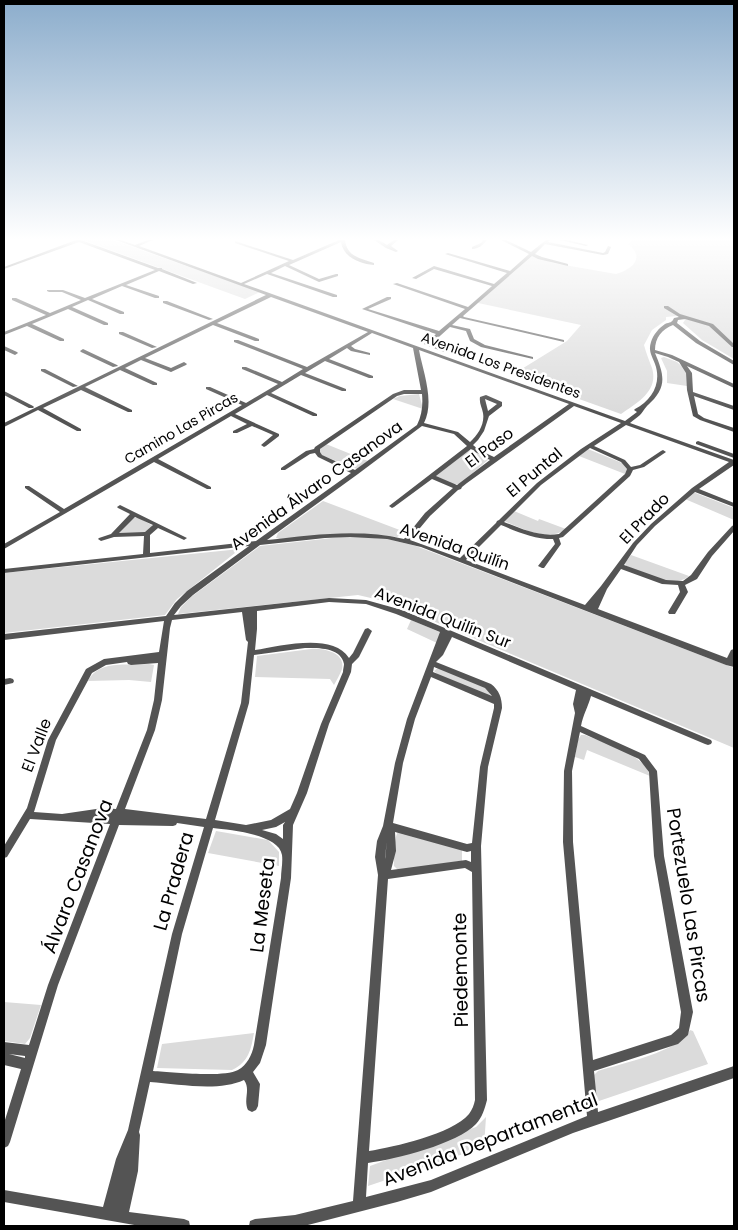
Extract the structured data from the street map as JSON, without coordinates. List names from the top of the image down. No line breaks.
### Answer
{"streets":{"street":["Avenida Los Presidentes","Camino Las Pircas","El Paso","El Puntal","Avenida Álvaro Casanova","El Prado","Avenida Quilín","Avenida Quilín Sur","El Valle","Álvaro Casanova","La Pradera","La Meseta","Portezuelo Las Pircas","Piedemonte","Avenida Departamental"]},"crossings":[["Avenida Los Presidentes","Camino Las Pircas"],["Avenida Los Presidentes","El Paso"],["Avenida Los Presidentes","El Puntal"],["Avenida Los Presidentes","Avenida Álvaro Casanova"],["Avenida Los Presidentes","El Prado"],["El Paso","Avenida Quilín"],["El Puntal","Avenida Quilín"],["Avenida Álvaro Casanova","Avenida Quilín"],["Avenida Álvaro Casanova","Avenida Quilín Sur"],["Avenida Álvaro Casanova","Álvaro Casanova"],["El Prado","Avenida Quilín"],["Avenida Quilín Sur","Álvaro Casanova"],["Avenida Quilín Sur","La Pradera"],["El Valle","Álvaro Casanova"]]}
